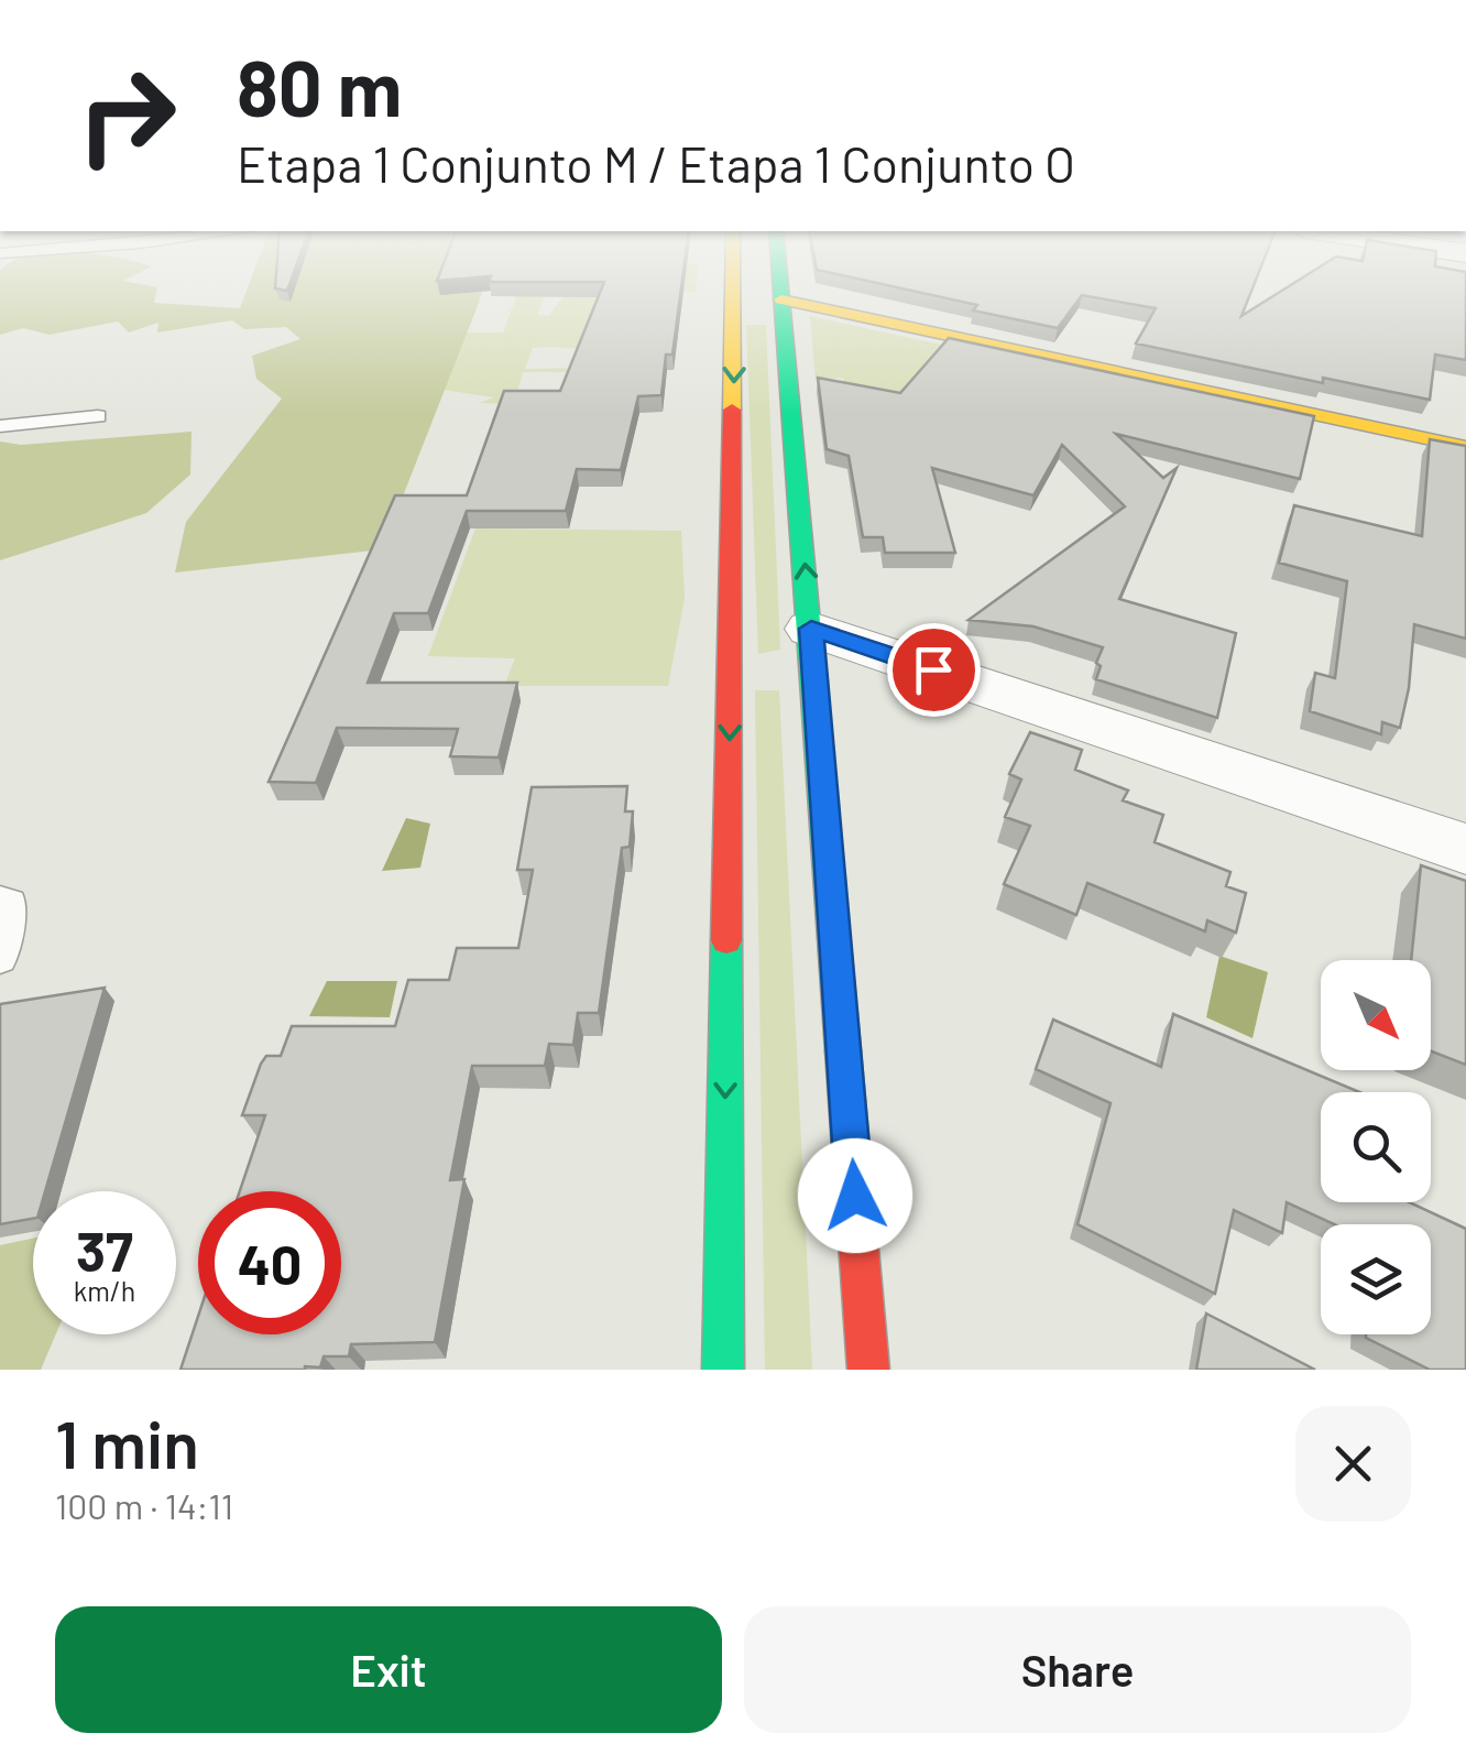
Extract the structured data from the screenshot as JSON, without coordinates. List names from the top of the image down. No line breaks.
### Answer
{"north":"bottom right","page":{"turn":["80 m","Etapa 1 Conjunto M / Etapa 1 Conjunto O"],"speed":"37 km/h","limit":"40","heading":["1 min","100 m · 14:11"],"buttons":["Exit","Share"]}}
